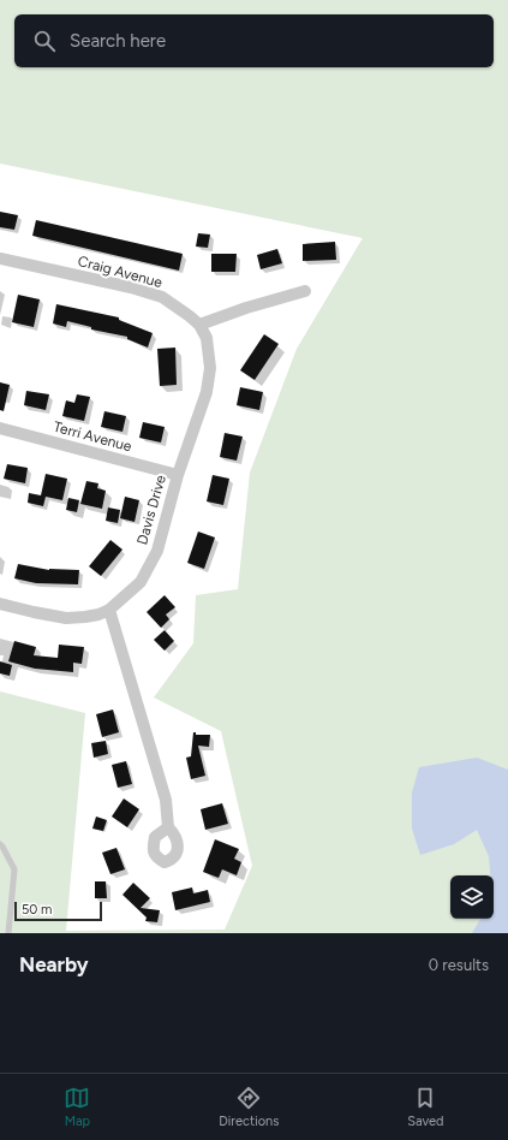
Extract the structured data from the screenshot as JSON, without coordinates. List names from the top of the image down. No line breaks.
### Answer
{"streets":{"street":["Craig Avenue","Terri Avenue","Davis Drive"]},"crossings":[["Craig Avenue","Davis Drive"],["Terri Avenue","Davis Drive"]],"scale_bar":"50 m","page":{"search":"Search here","scale":"50 m","heading":["Nearby","0 results"],"nav":["Map","Directions","Saved"]}}
